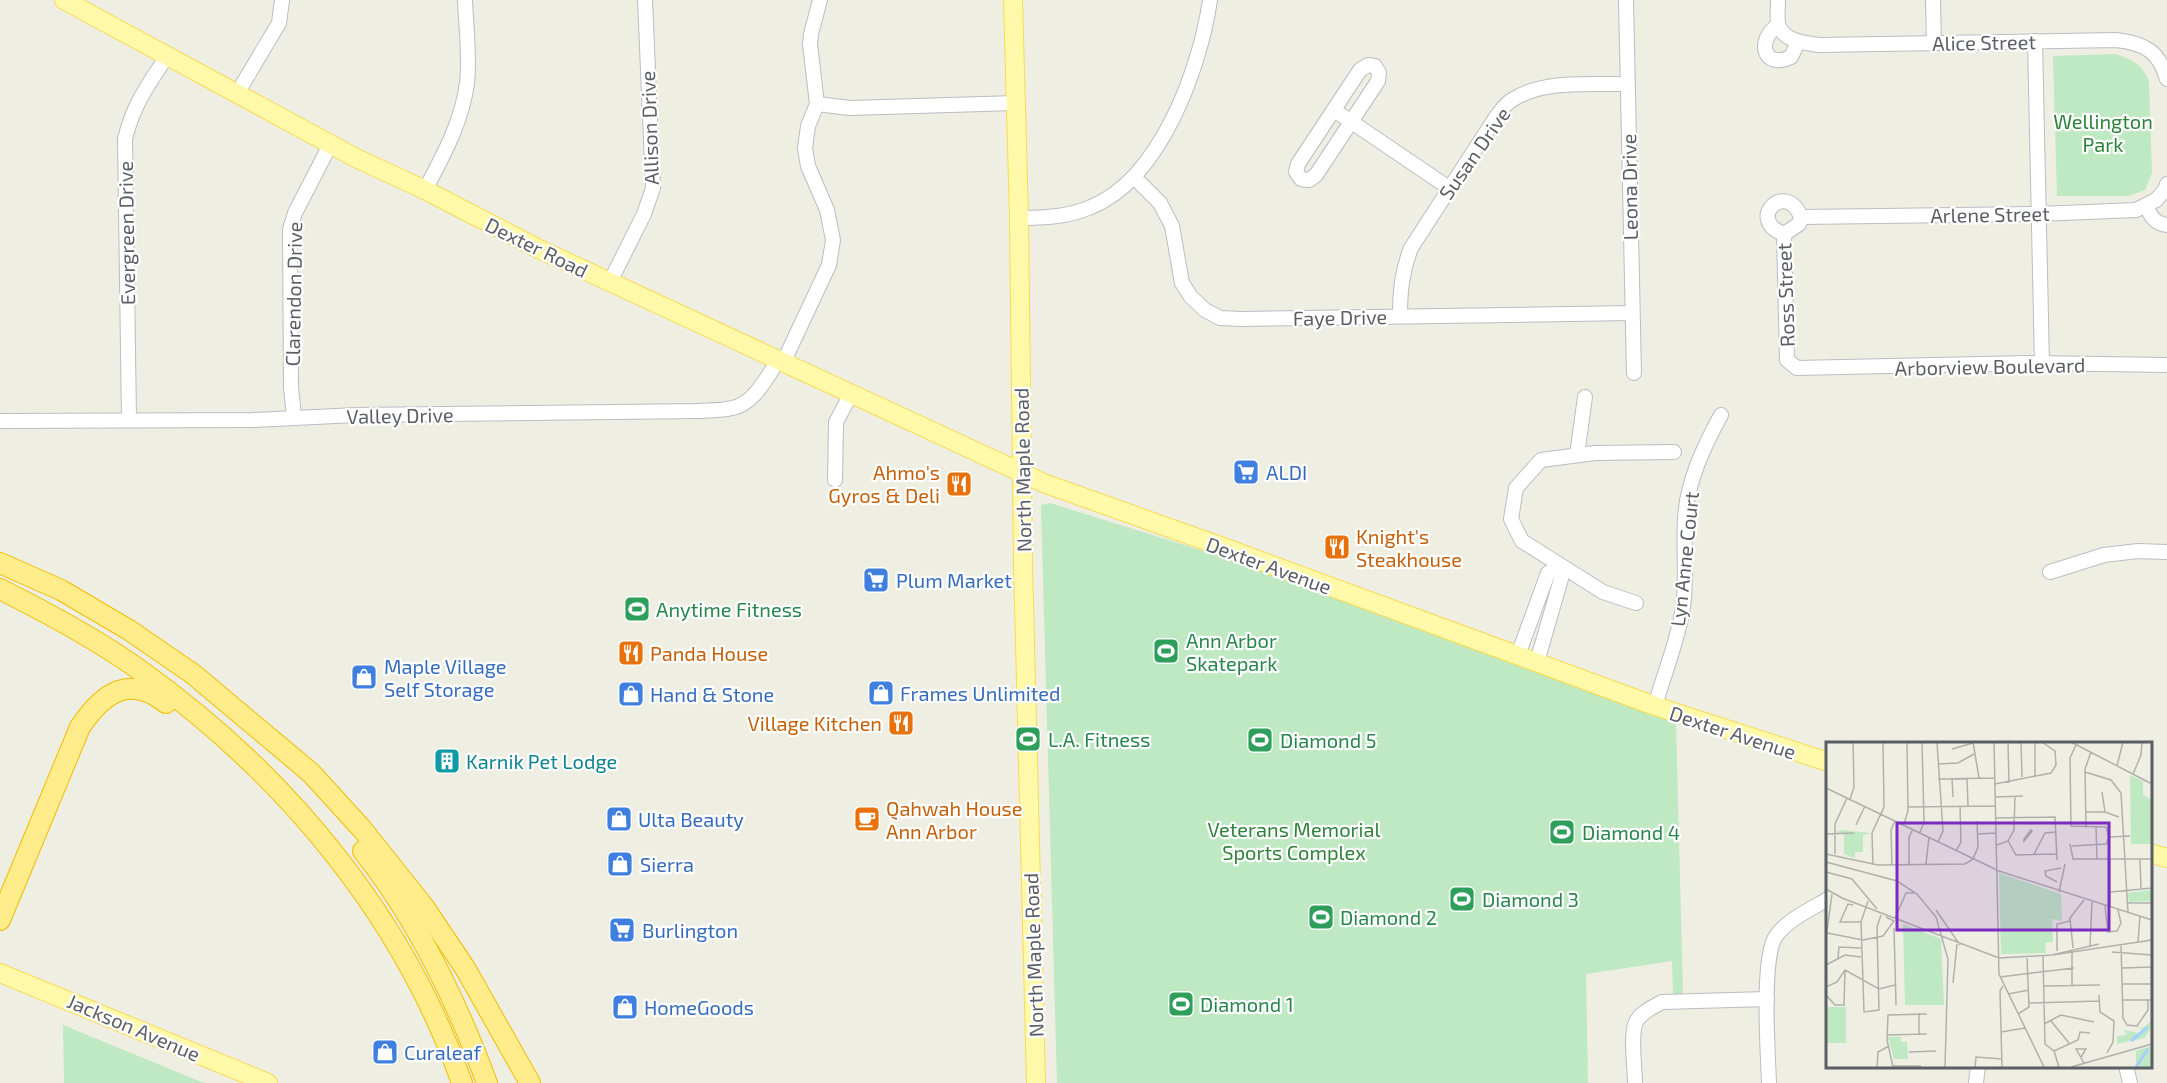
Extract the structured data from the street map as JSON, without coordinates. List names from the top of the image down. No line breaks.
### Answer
{"streets":{"main road":["Dexter Road","North Maple Road","Dexter Avenue","Jackson Avenue"],"street":["Alice Street","Allison Drive","Susan Drive","Leona Drive","Arlene Street","Evergreen Drive","Clarendon Drive","Ross Street","Faye Drive","Arborview Boulevard","Valley Drive","Lyn Anne Court"]},"crossings":[["Allison Drive","Dexter Road"],["Susan Drive","Leona Drive"],["Susan Drive","Faye Drive"],["Leona Drive","Faye Drive"],["Arlene Street","Ross Street"],["Evergreen Drive","Dexter Road"],["Evergreen Drive","Valley Drive"],["Dexter Road","Clarendon Drive"],["Dexter Road","Valley Drive"],["Dexter Road","North Maple Road"],["Dexter Road","Dexter Avenue"],["Clarendon Drive","Valley Drive"],["Ross Street","Arborview Boulevard"],["North Maple Road","Dexter Avenue"],["Lyn Anne Court","Dexter Avenue"]],"parks":["Wellington Park","Veterans Memorial Sports Complex"],"places":{"supermarket":["ALDI","Plum Market","Burlington"],"restaurant":["Ahmo's Gyros & Deli","Knight's Steakhouse","Panda House","Village Kitchen"],"sports":["Anytime Fitness","Ann Arbor Skatepark","L.A. Fitness","Diamond 5","Diamond 4","Diamond 3","Diamond 2","Diamond 1"],"shop":["Maple Village Self Storage","Frames Unlimited","Hand & Stone","Ulta Beauty","Sierra","HomeGoods","Curaleaf"],"building":["Karnik Pet Lodge"],"cafe":["Qahwah House Ann Arbor"]}}
